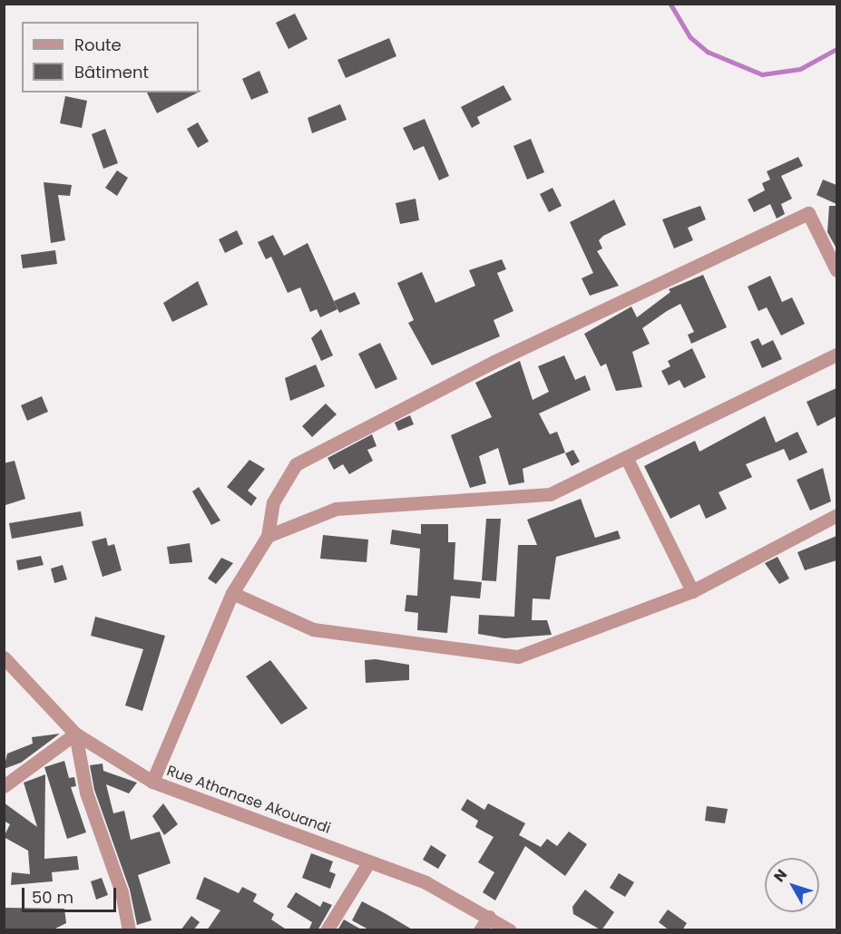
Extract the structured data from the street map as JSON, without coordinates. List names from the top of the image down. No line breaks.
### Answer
{"streets":{"street":["Rue Athanase Akouandi"]},"legend":["Route","Bâtiment"],"scale_bar":"50 m","north":"top left"}
